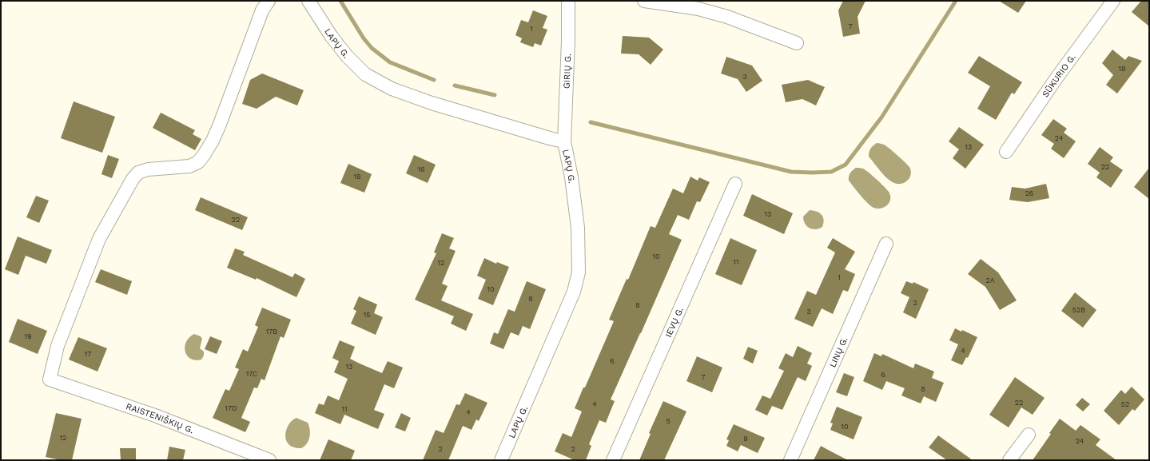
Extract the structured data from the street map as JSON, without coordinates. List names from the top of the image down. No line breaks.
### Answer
{"streets":{"street":["LAPŲ G.","GIRIŲ G.","SŪKURIO G.","IEVŲ G.","LINŲ G.","RAISTENIŠKIŲ G."]},"crossings":[["LAPŲ G.","GIRIŲ G."]],"house_numbers":["7","1","18","3","24","13","22","16","18","26","13","22","10","11","12","1","2A","10","8","2","8","52B","3","15","17B","19","4","17","6","13","17C","6","7","8","22","4","52","17D","11","4","5","10","12","9","24","2","2"]}
